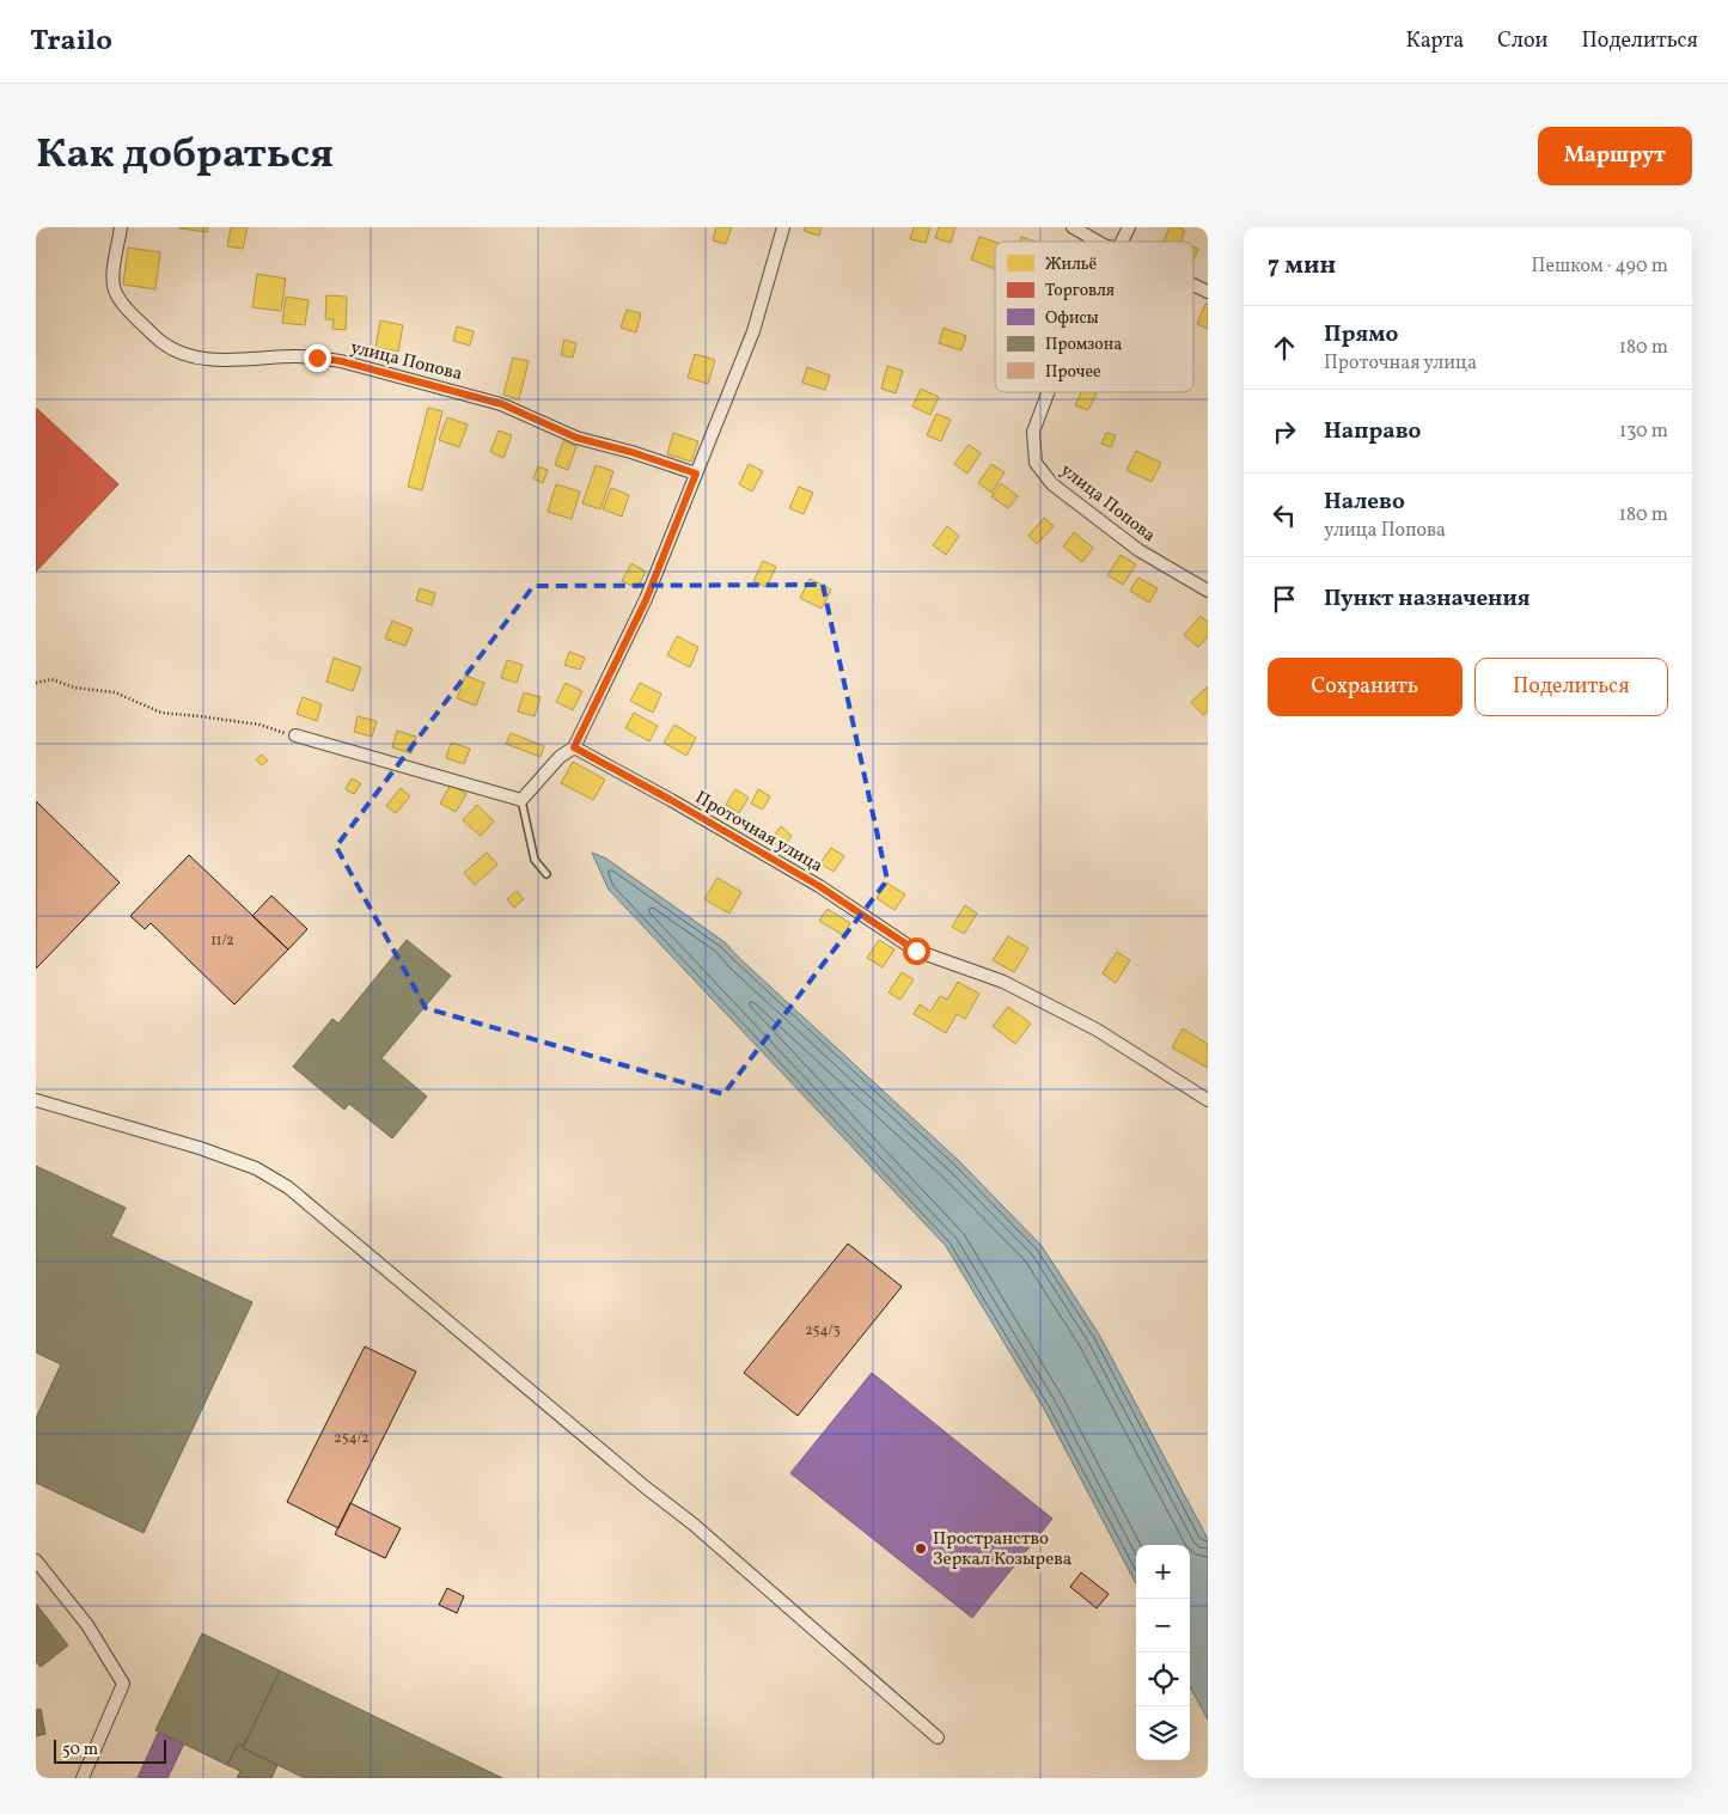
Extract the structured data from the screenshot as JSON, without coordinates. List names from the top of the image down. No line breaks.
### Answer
{"streets":{"street":["улица Попова","Проточная улица"]},"places":["Пространство Зеркал Козырева"],"house_numbers":["11/2","254/3","254/2"],"legend":["Жильё","Торговля","Офисы","Промзона","Прочее"],"scale_bar":"50 m","page":{"header":"Trailo","nav":["Карта","Слои","Поделиться"],"title":"Как добраться","buttons":["Маршрут",["Сохранить","Поделиться"]],"heading":["7 мин","Пешком · 490 m"],"list":[["Прямо","Проточная улица","180 m"],["Направо","130 m"],["Налево","улица Попова","180 m"],"Пункт назначения"],"map_buttons":["+","−"],"scale":"50 m"}}
